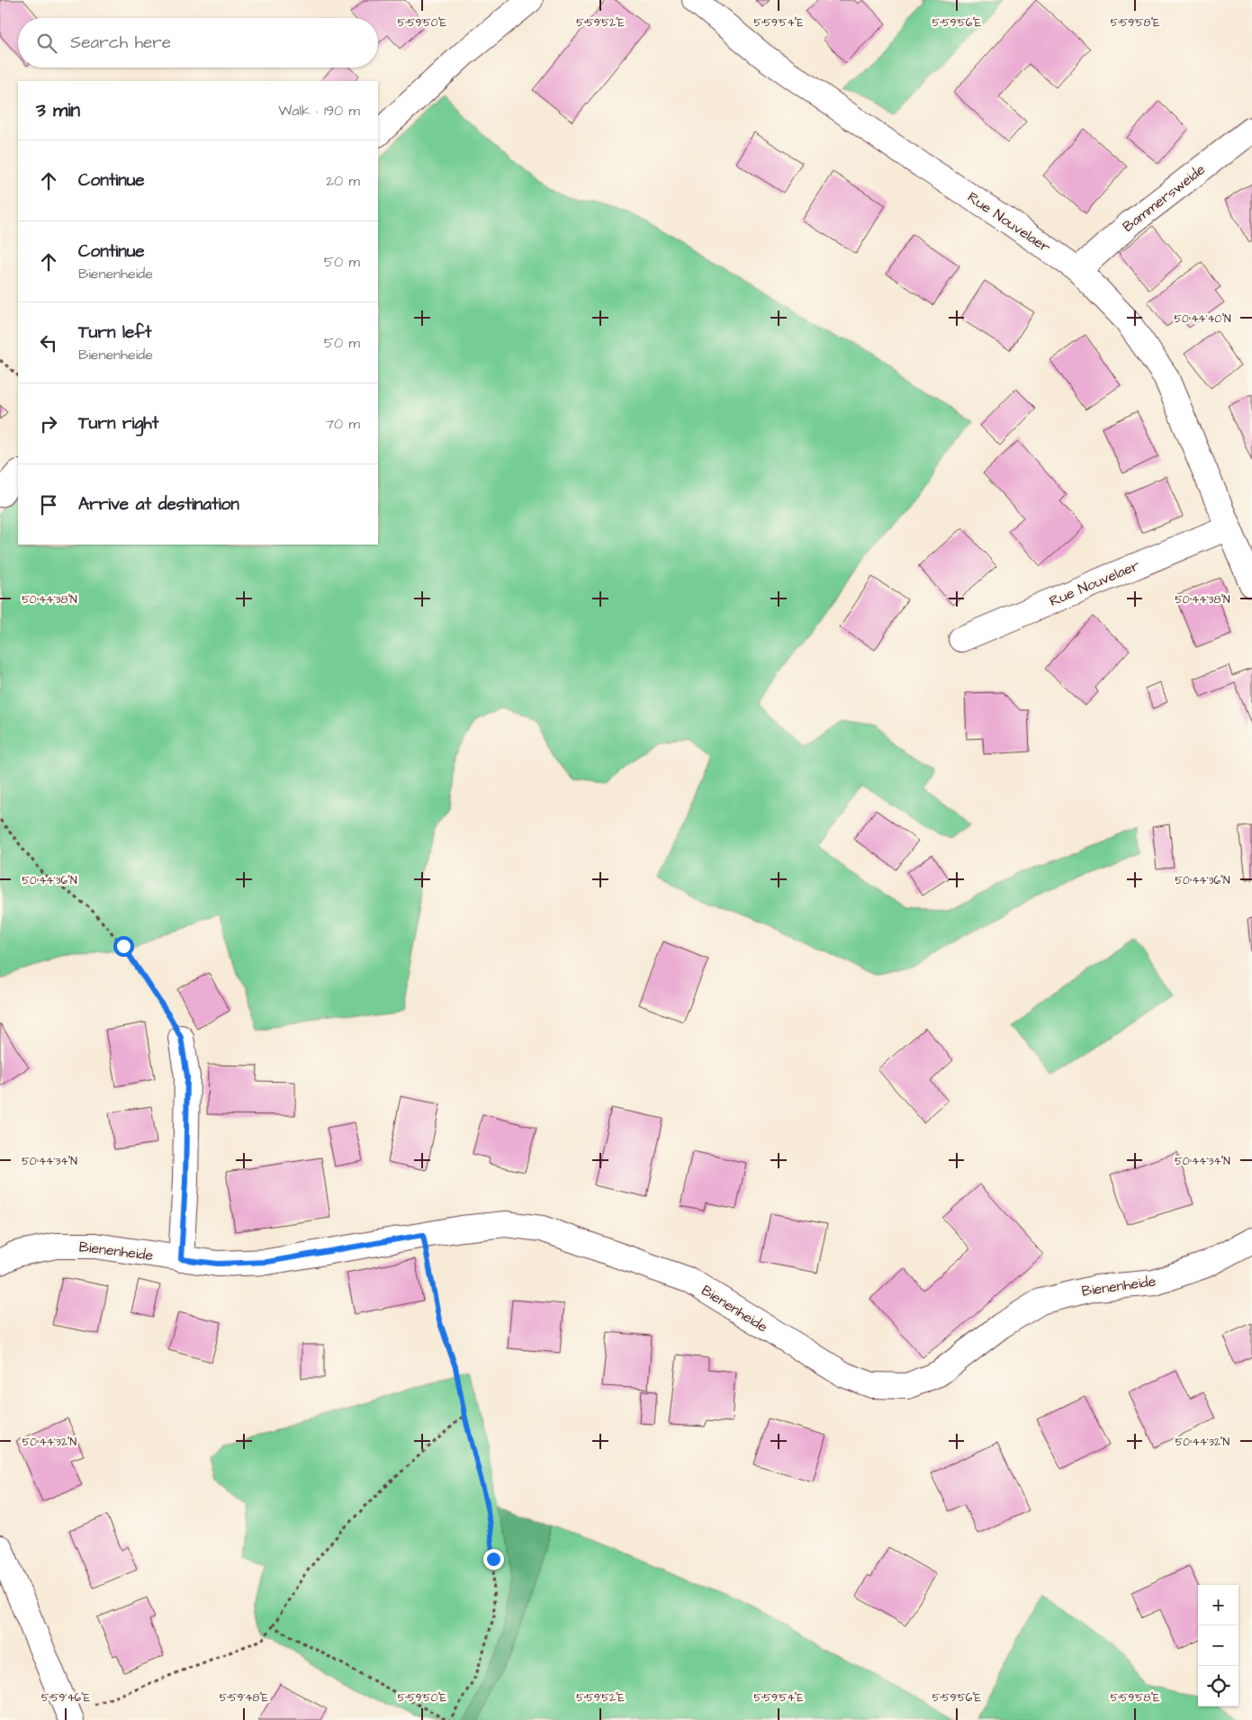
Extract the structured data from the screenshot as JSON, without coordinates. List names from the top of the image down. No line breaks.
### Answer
{"streets":{"street":["Bammersweide","Rue Nouvelaer","Bienenheide"]},"crossings":[["Bammersweide","Rue Nouvelaer"]],"page":{"search":"Search here","heading":["3 min","Walk · 190 m"],"list":[["Continue","20 m"],["Continue","Bienenheide","50 m"],["Turn left","Bienenheide","50 m"],["Turn right","70 m"],"Arrive at destination"],"map_buttons":["+","−"]},"coordinates":["5°59'50\"E","5°59'52\"E","5°59'54\"E","5°59'56\"E","5°59'58\"E","50°44'40\"N","50°44'38\"N","50°44'36\"N","50°44'34\"N","50°44'32\"N","5°59'46\"E","5°59'48\"E"]}
